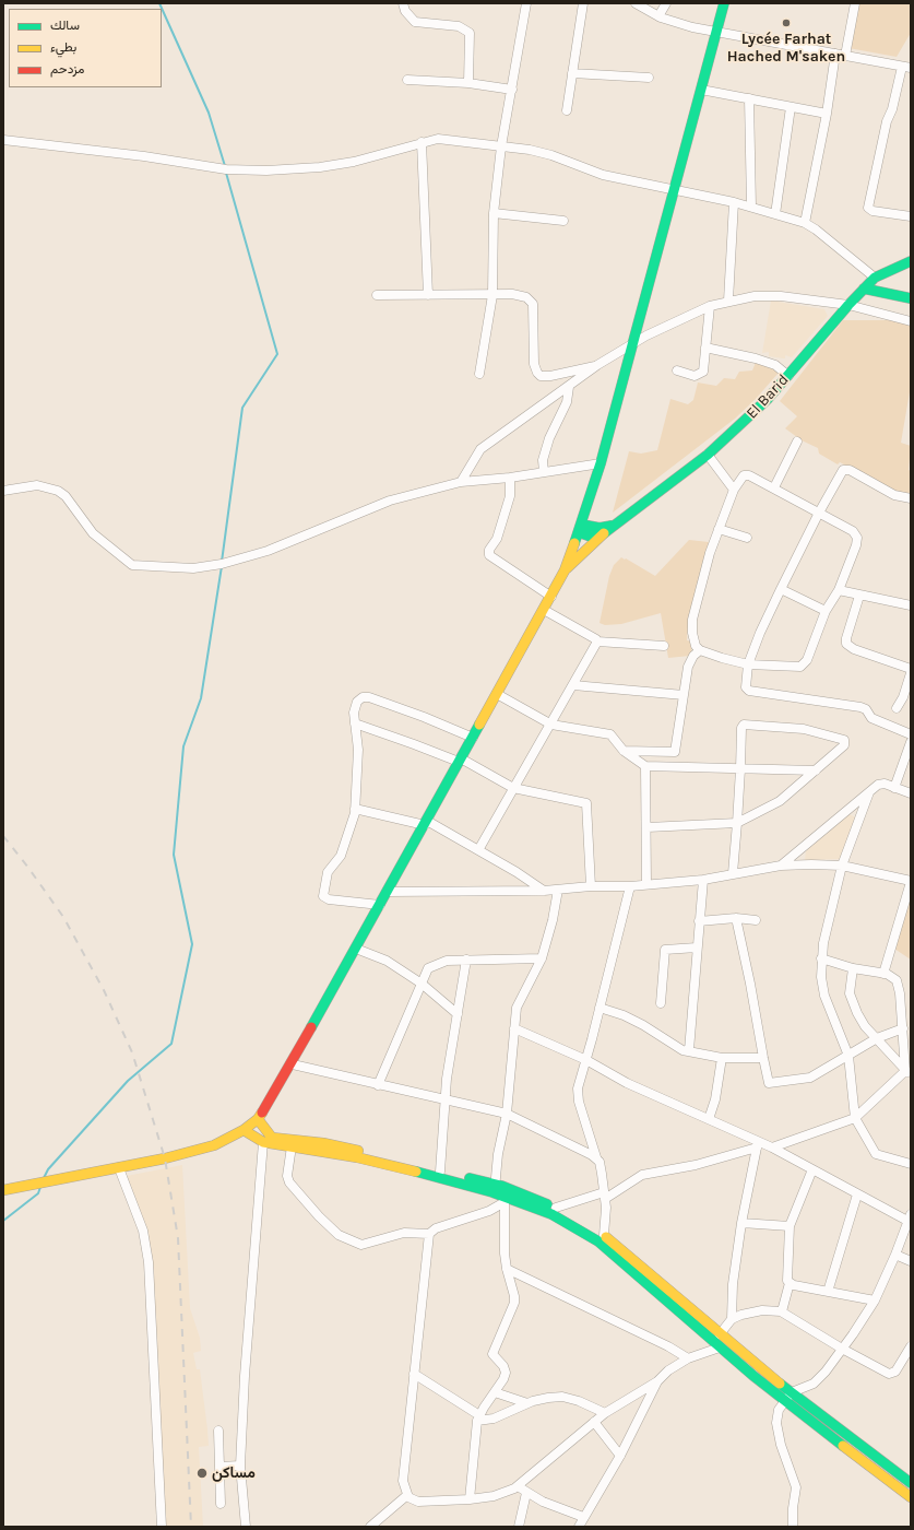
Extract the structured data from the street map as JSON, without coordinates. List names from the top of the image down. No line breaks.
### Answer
{"streets":{"street":["El Barid"]},"places":["Lycée Farhat Hached M'saken","مساكن"],"legend":["سالك","بطيء","مزدحم"]}
